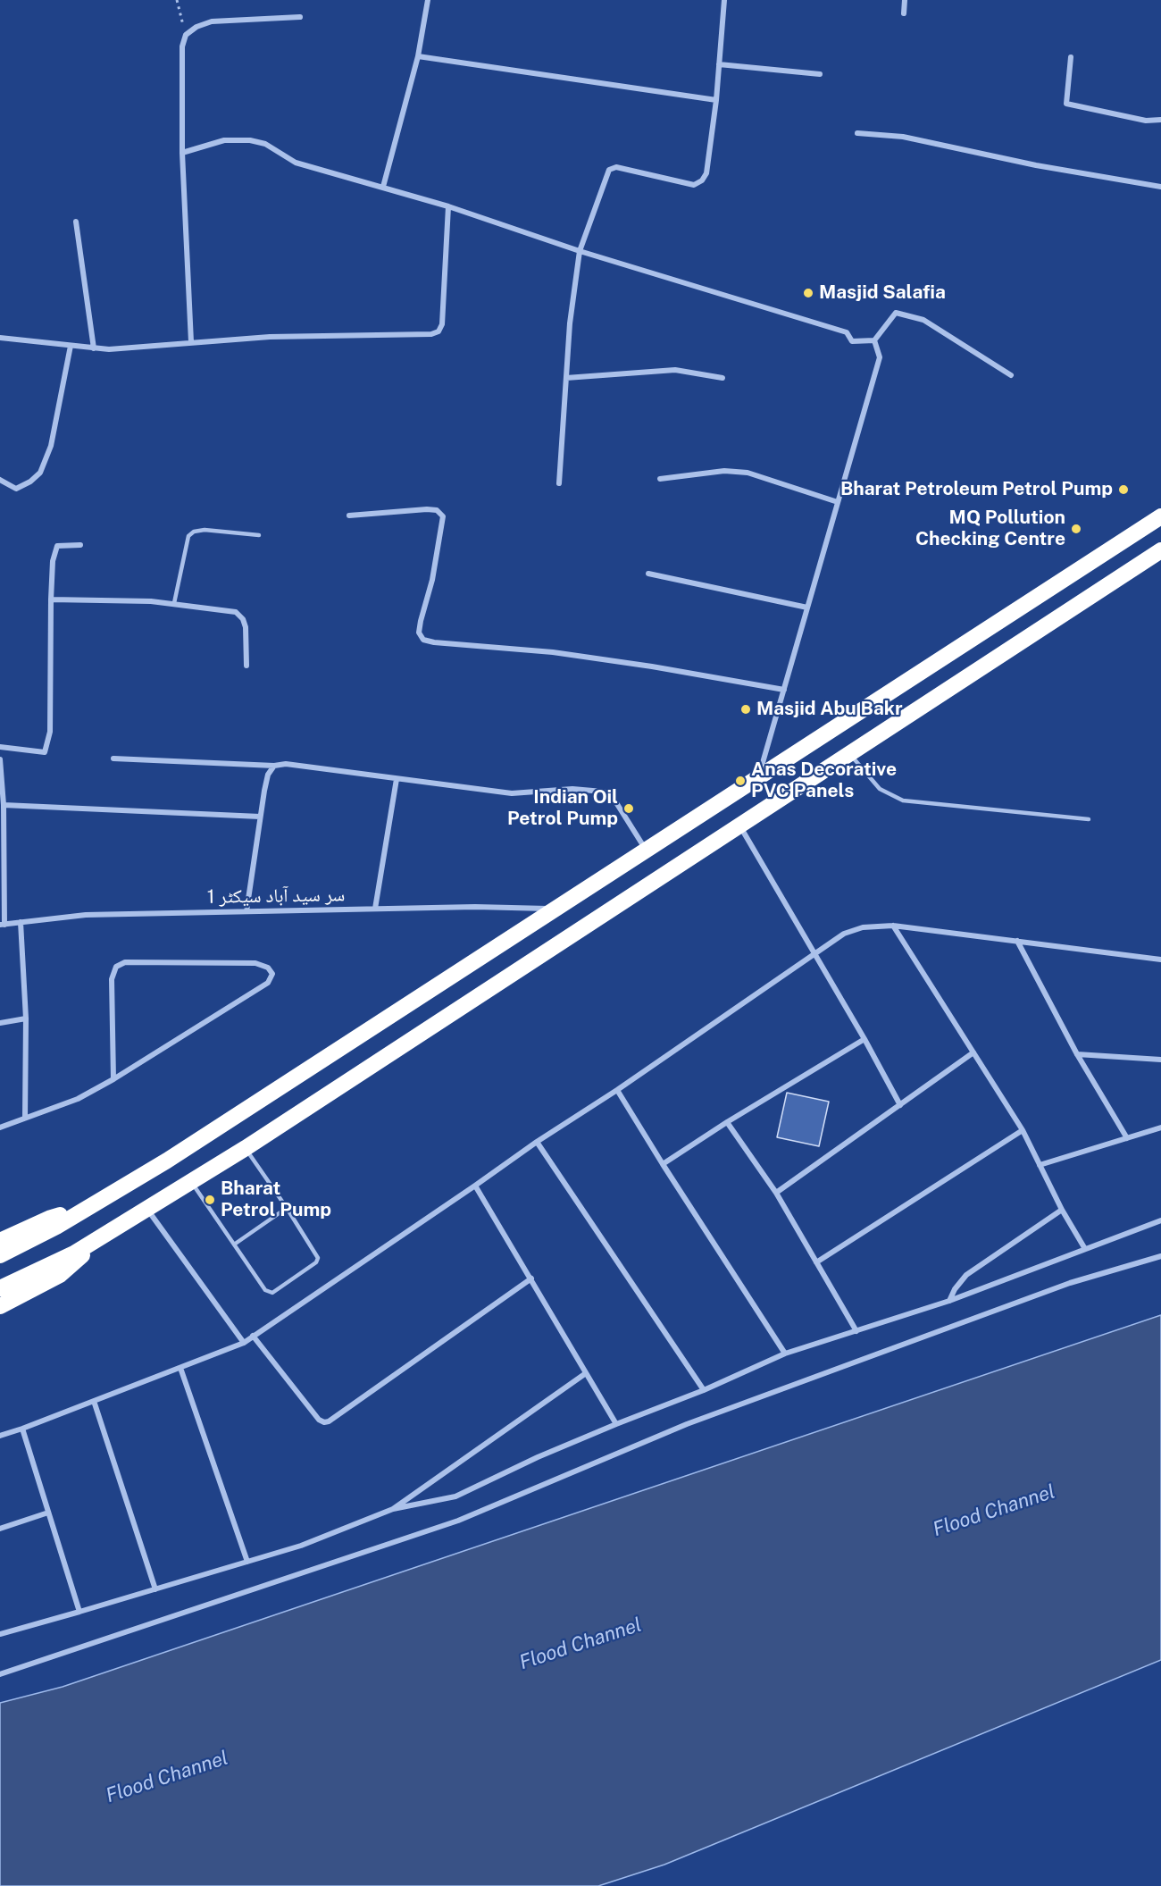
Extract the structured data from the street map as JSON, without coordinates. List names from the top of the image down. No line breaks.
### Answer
{"streets":{"street":["سر سید آباد سیکٹر 1"]},"water":["Flood Channel"],"places":["Masjid Salafia","Bharat Petroleum Petrol Pump","MQ Pollution Checking Centre","Masjid Abu Bakr","Anas Decorative PVC Panels","Indian Oil Petrol Pump","Bharat Petrol Pump"]}
